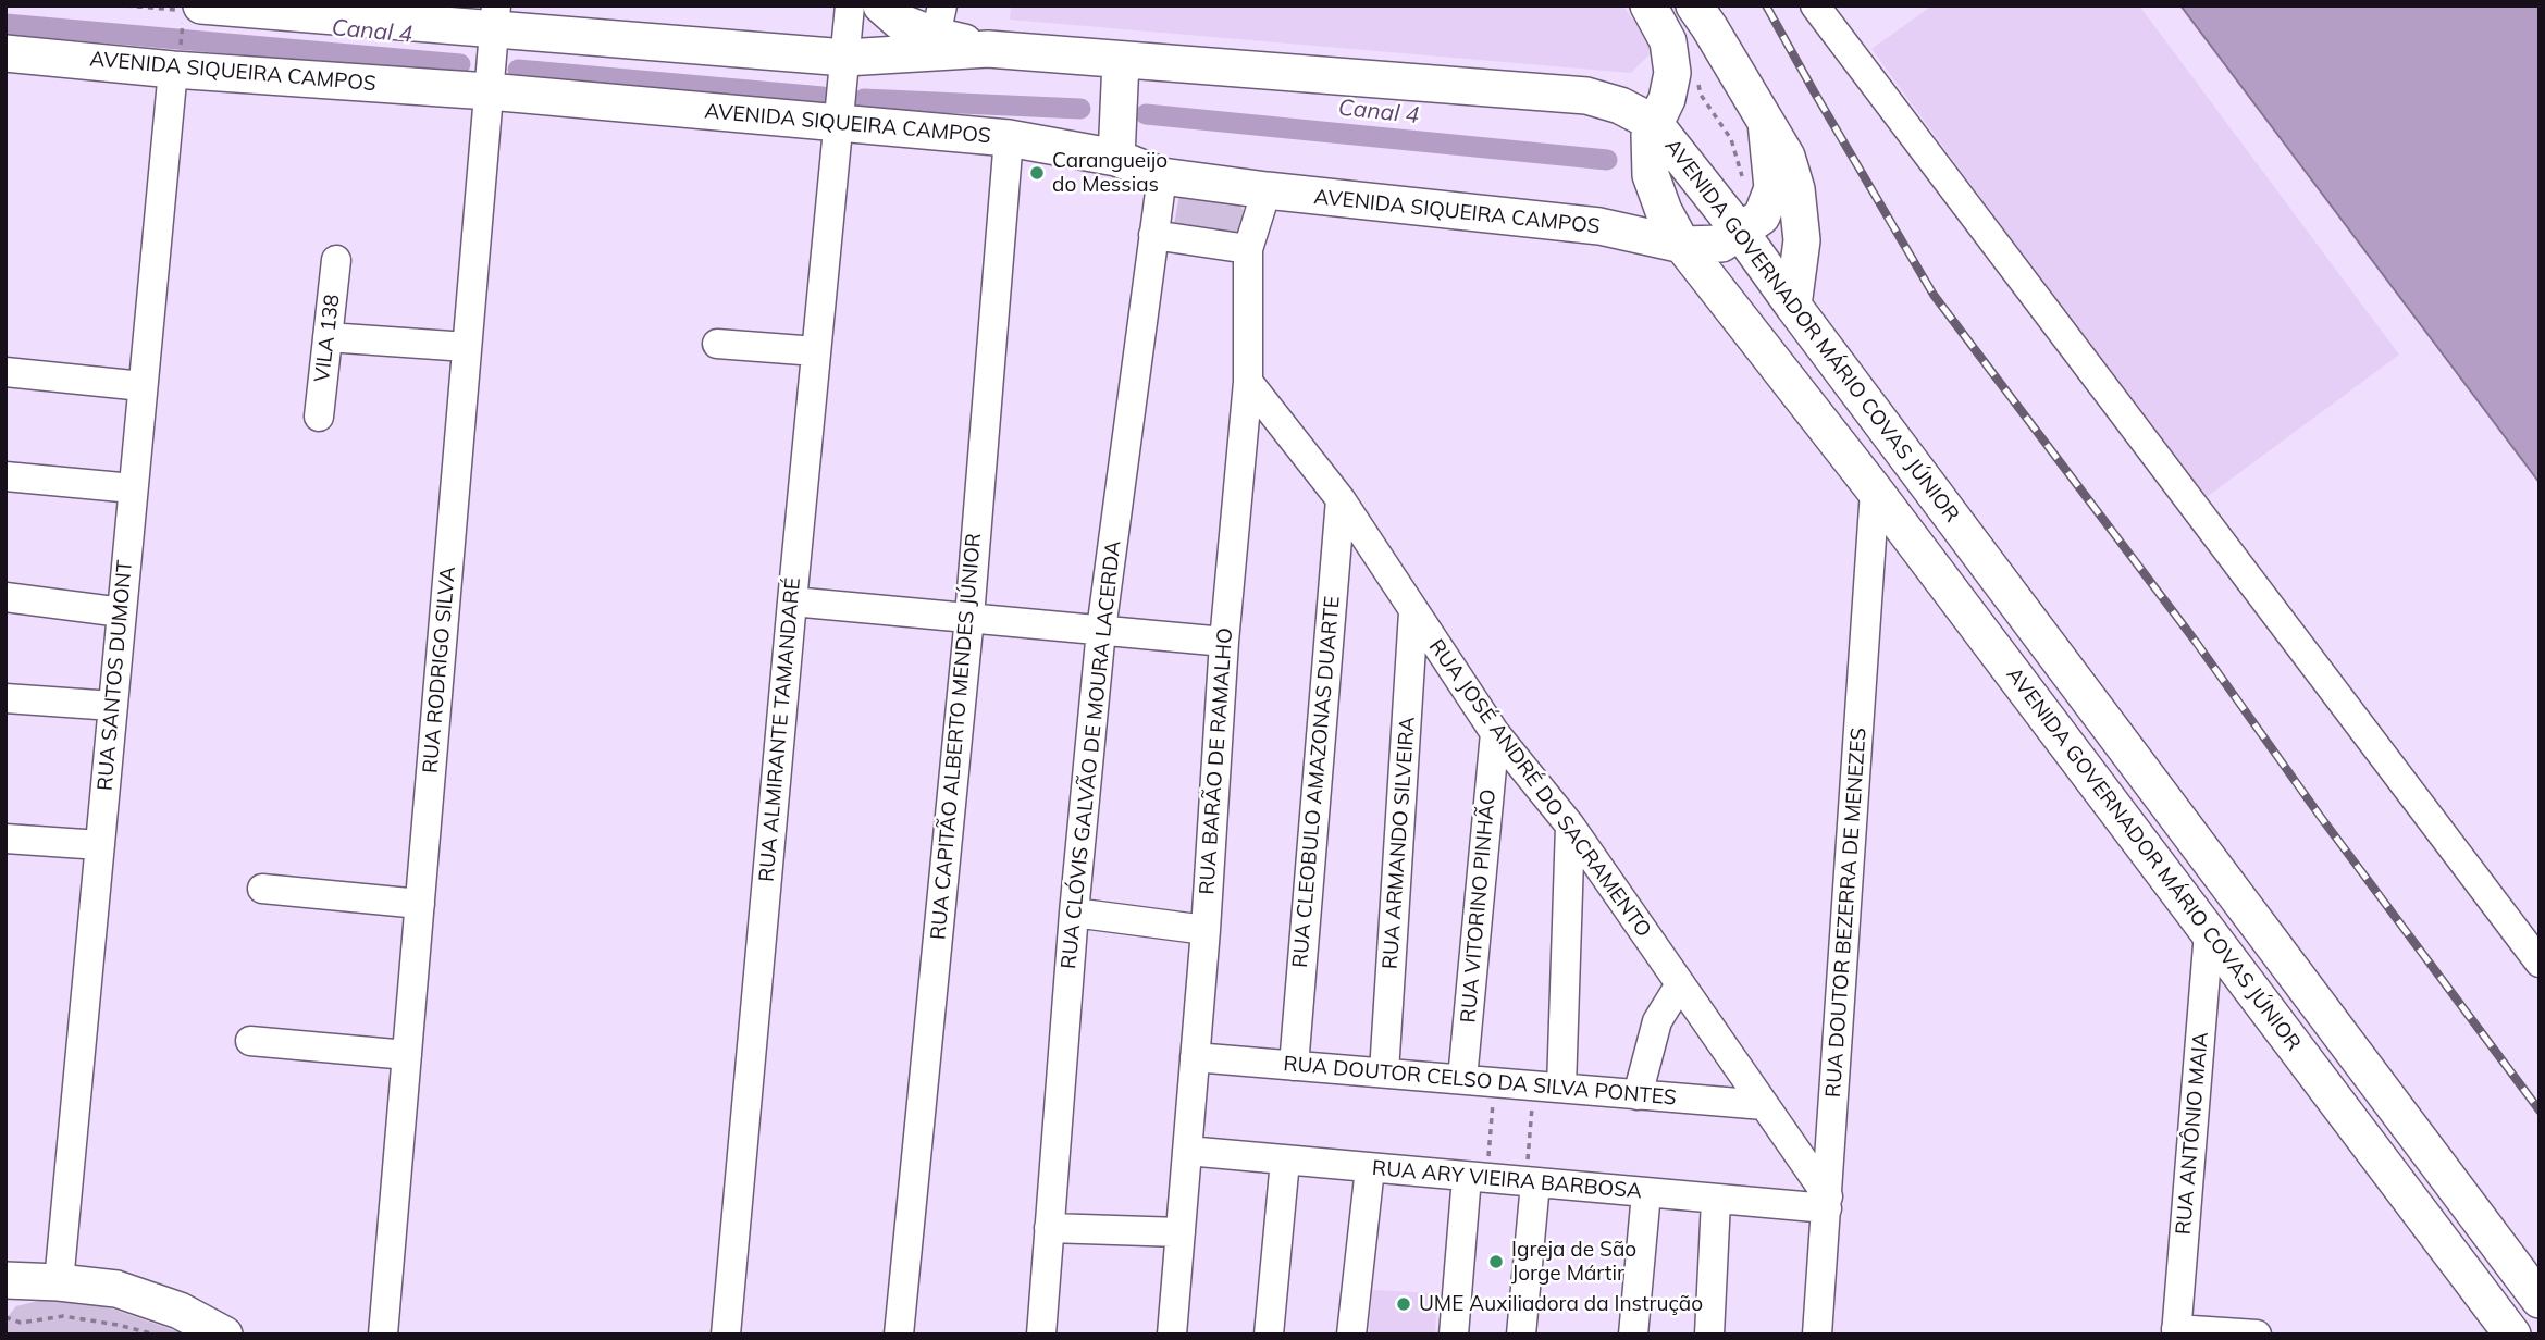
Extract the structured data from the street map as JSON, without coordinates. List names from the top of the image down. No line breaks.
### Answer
{"streets":{"main road":["AVENIDA SIQUEIRA CAMPOS","AVENIDA GOVERNADOR MÁRIO COVAS JÚNIOR"],"street":["VILA 138","RUA RODRIGO SILVA","RUA SANTOS DUMONT","RUA ALMIRANTE TAMANDARÉ","RUA CAPITÃO ALBERTO MENDES JÚNIOR","RUA CLÓVIS GALVÃO DE MOURA LACERDA","RUA BARÃO DE RAMALHO","RUA CLEOBULO AMAZONAS DUARTE","RUA JOSÉ ANDRÉ DO SACRAMENTO","RUA ARMANDO SILVEIRA","RUA VITORINO PINHÃO","RUA DOUTOR BEZERRA DE MENEZES","RUA DOUTOR CELSO DA SILVA PONTES","RUA ANTÔNIO MAIA","RUA ARY VIEIRA BARBOSA"]},"crossings":[["AVENIDA SIQUEIRA CAMPOS","AVENIDA GOVERNADOR MÁRIO COVAS JÚNIOR"],["AVENIDA SIQUEIRA CAMPOS","RUA RODRIGO SILVA"],["AVENIDA SIQUEIRA CAMPOS","RUA SANTOS DUMONT"],["AVENIDA SIQUEIRA CAMPOS","RUA ALMIRANTE TAMANDARÉ"],["AVENIDA SIQUEIRA CAMPOS","RUA CAPITÃO ALBERTO MENDES JÚNIOR"],["AVENIDA SIQUEIRA CAMPOS","RUA CLÓVIS GALVÃO DE MOURA LACERDA"],["AVENIDA SIQUEIRA CAMPOS","RUA BARÃO DE RAMALHO"],["AVENIDA GOVERNADOR MÁRIO COVAS JÚNIOR","RUA DOUTOR BEZERRA DE MENEZES"],["AVENIDA GOVERNADOR MÁRIO COVAS JÚNIOR","RUA ANTÔNIO MAIA"],["RUA BARÃO DE RAMALHO","RUA JOSÉ ANDRÉ DO SACRAMENTO"],["RUA BARÃO DE RAMALHO","RUA DOUTOR CELSO DA SILVA PONTES"],["RUA BARÃO DE RAMALHO","RUA ARY VIEIRA BARBOSA"],["RUA CLEOBULO AMAZONAS DUARTE","RUA JOSÉ ANDRÉ DO SACRAMENTO"],["RUA CLEOBULO AMAZONAS DUARTE","RUA DOUTOR CELSO DA SILVA PONTES"],["RUA JOSÉ ANDRÉ DO SACRAMENTO","RUA ARMANDO SILVEIRA"],["RUA JOSÉ ANDRÉ DO SACRAMENTO","RUA VITORINO PINHÃO"],["RUA JOSÉ ANDRÉ DO SACRAMENTO","RUA DOUTOR BEZERRA DE MENEZES"],["RUA JOSÉ ANDRÉ DO SACRAMENTO","RUA DOUTOR CELSO DA SILVA PONTES"],["RUA JOSÉ ANDRÉ DO SACRAMENTO","RUA ARY VIEIRA BARBOSA"],["RUA ARMANDO SILVEIRA","RUA DOUTOR CELSO DA SILVA PONTES"],["RUA VITORINO PINHÃO","RUA DOUTOR CELSO DA SILVA PONTES"],["RUA DOUTOR BEZERRA DE MENEZES","RUA ARY VIEIRA BARBOSA"]],"water":["Canal 4"],"places":["Carangueijo do Messias","Igreja de São Jorge Mártir","UME Auxiliadora da Instrução"]}
